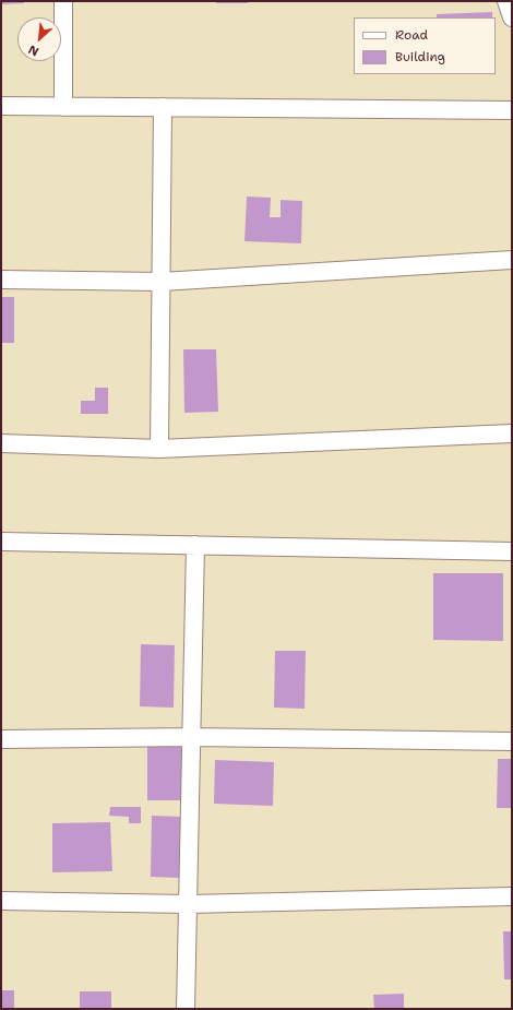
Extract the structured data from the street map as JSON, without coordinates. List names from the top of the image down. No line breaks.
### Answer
{"legend":["Road","Building"],"north":"bottom left"}
